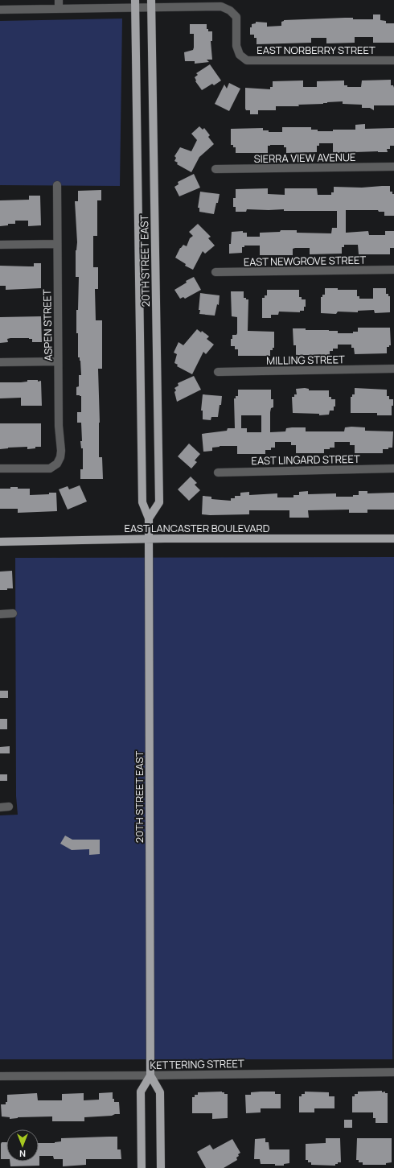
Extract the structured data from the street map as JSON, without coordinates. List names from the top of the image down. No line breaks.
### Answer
{"streets":{"main road":["20TH STREET EAST","EAST LANCASTER BOULEVARD"],"street":["EAST NORBERRY STREET","SIERRA VIEW AVENUE","EAST NEWGROVE STREET","ASPEN STREET","MILLING STREET","EAST LINGARD STREET","KETTERING STREET"]},"crossings":[["EAST NORBERRY STREET","20TH STREET EAST"],["20TH STREET EAST","EAST LANCASTER BOULEVARD"],["20TH STREET EAST","KETTERING STREET"]],"north":"bottom"}
